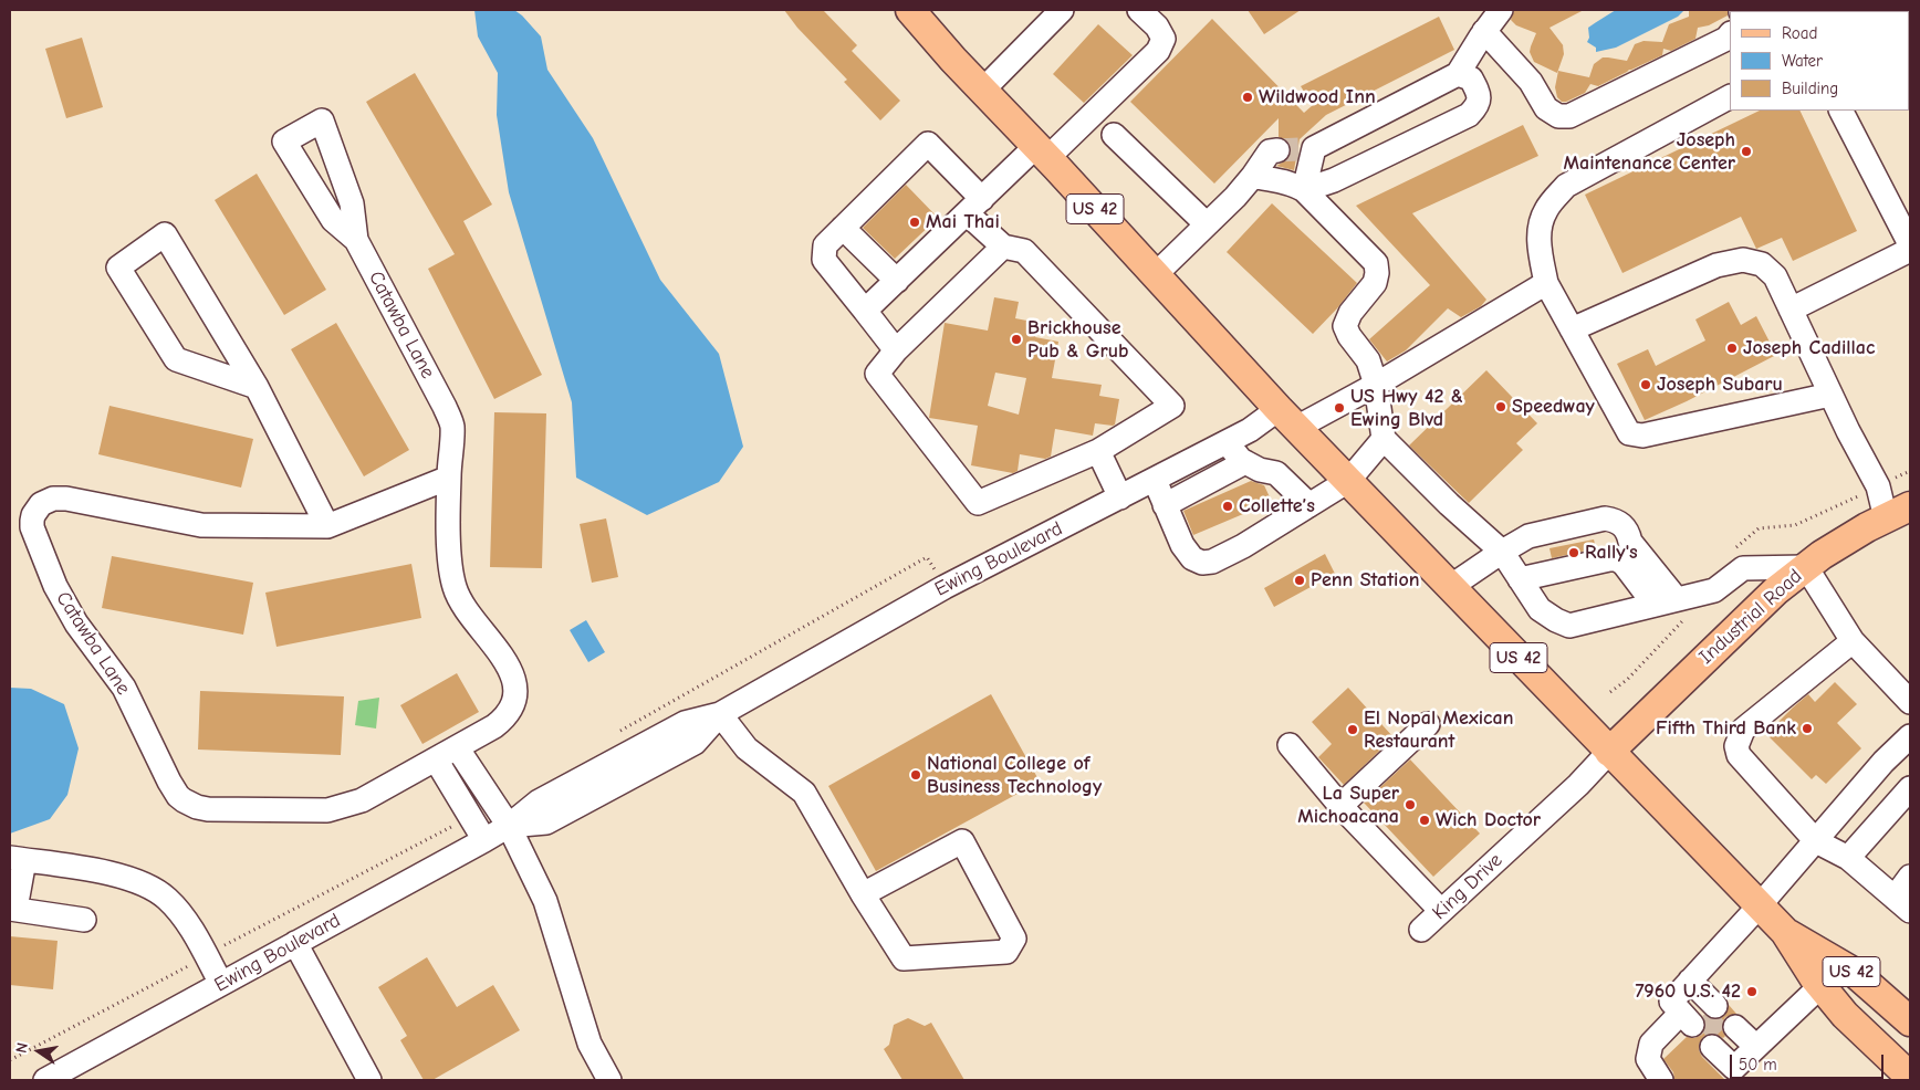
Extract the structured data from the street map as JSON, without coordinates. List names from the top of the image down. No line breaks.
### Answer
{"streets":{"main road":["US 42","Industrial Road"],"street":["Catawba Lane","Ewing Boulevard","King Drive"]},"crossings":[["US 42","Ewing Boulevard"],["US 42","Industrial Road"],["US 42","King Drive"],["Industrial Road","King Drive"]],"places":["Wildwood Inn","Joseph Maintenance Center","Mai Thai","Brickhouse Pub & Grub","Joseph Cadillac","Joseph Subaru","Speedway","US Hwy 42 & Ewing Blvd","Collette’s","Rally's","Penn Station","Fifth Third Bank","El Nopal Mexican Restaurant","National College of Business Technology","La Super Michoacana","Wich Doctor","7960 U.S. 42"],"legend":["Road","Water","Building"],"scale_bar":"50 m","north":"left"}
